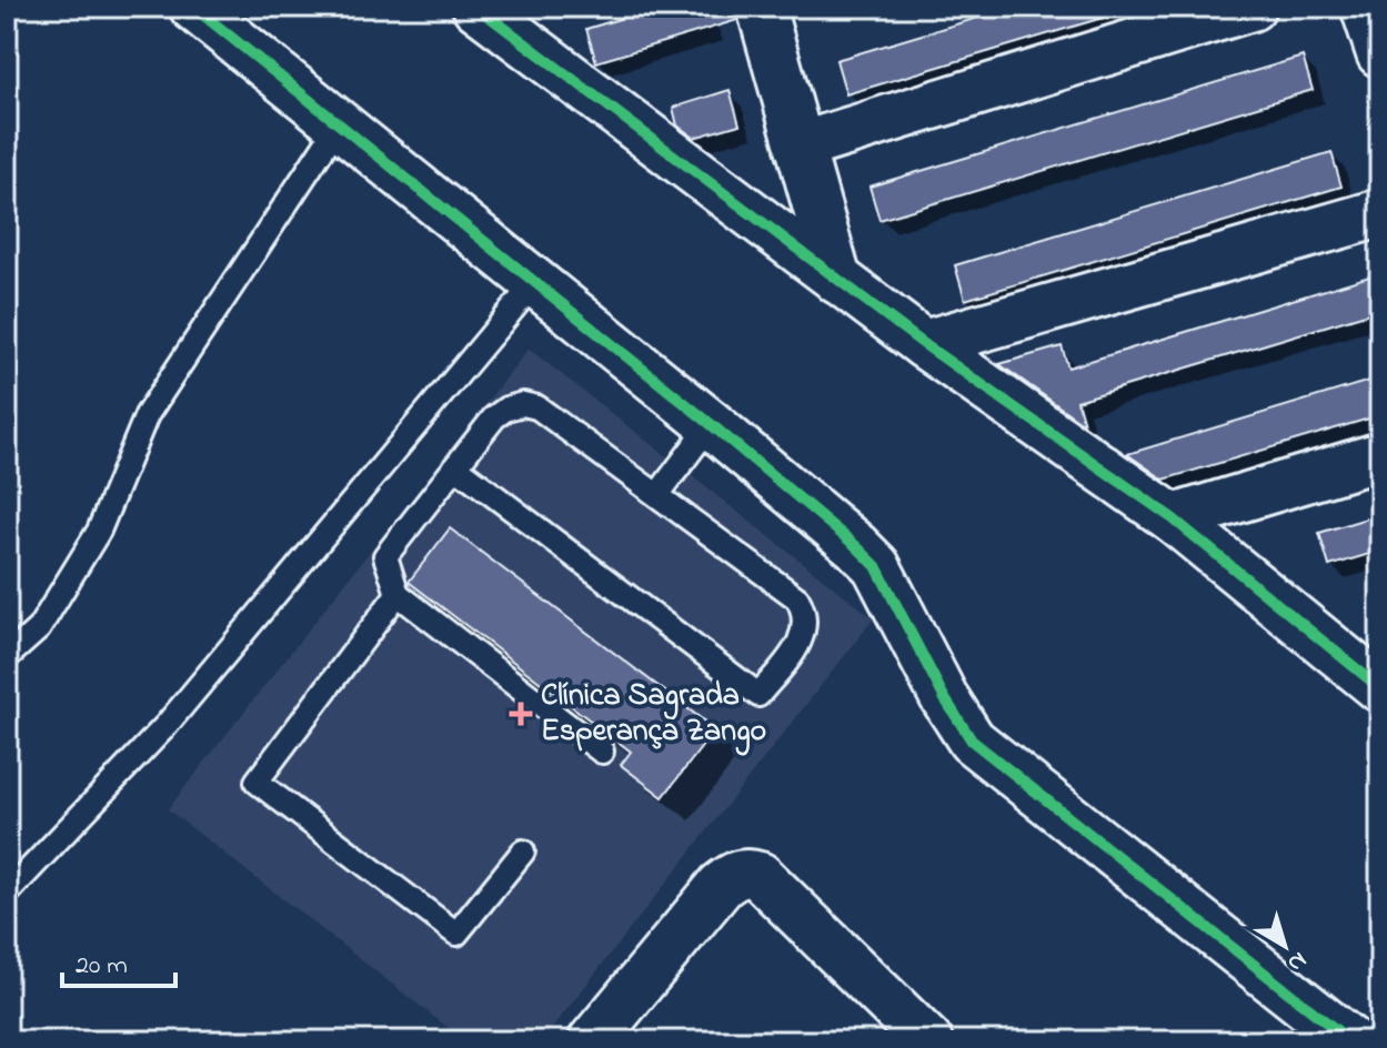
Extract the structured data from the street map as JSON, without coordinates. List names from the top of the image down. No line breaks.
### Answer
{"places":{"health":["Clínica Sagrada Esperança Zango"]},"scale_bar":"20 m","north":"bottom right"}
